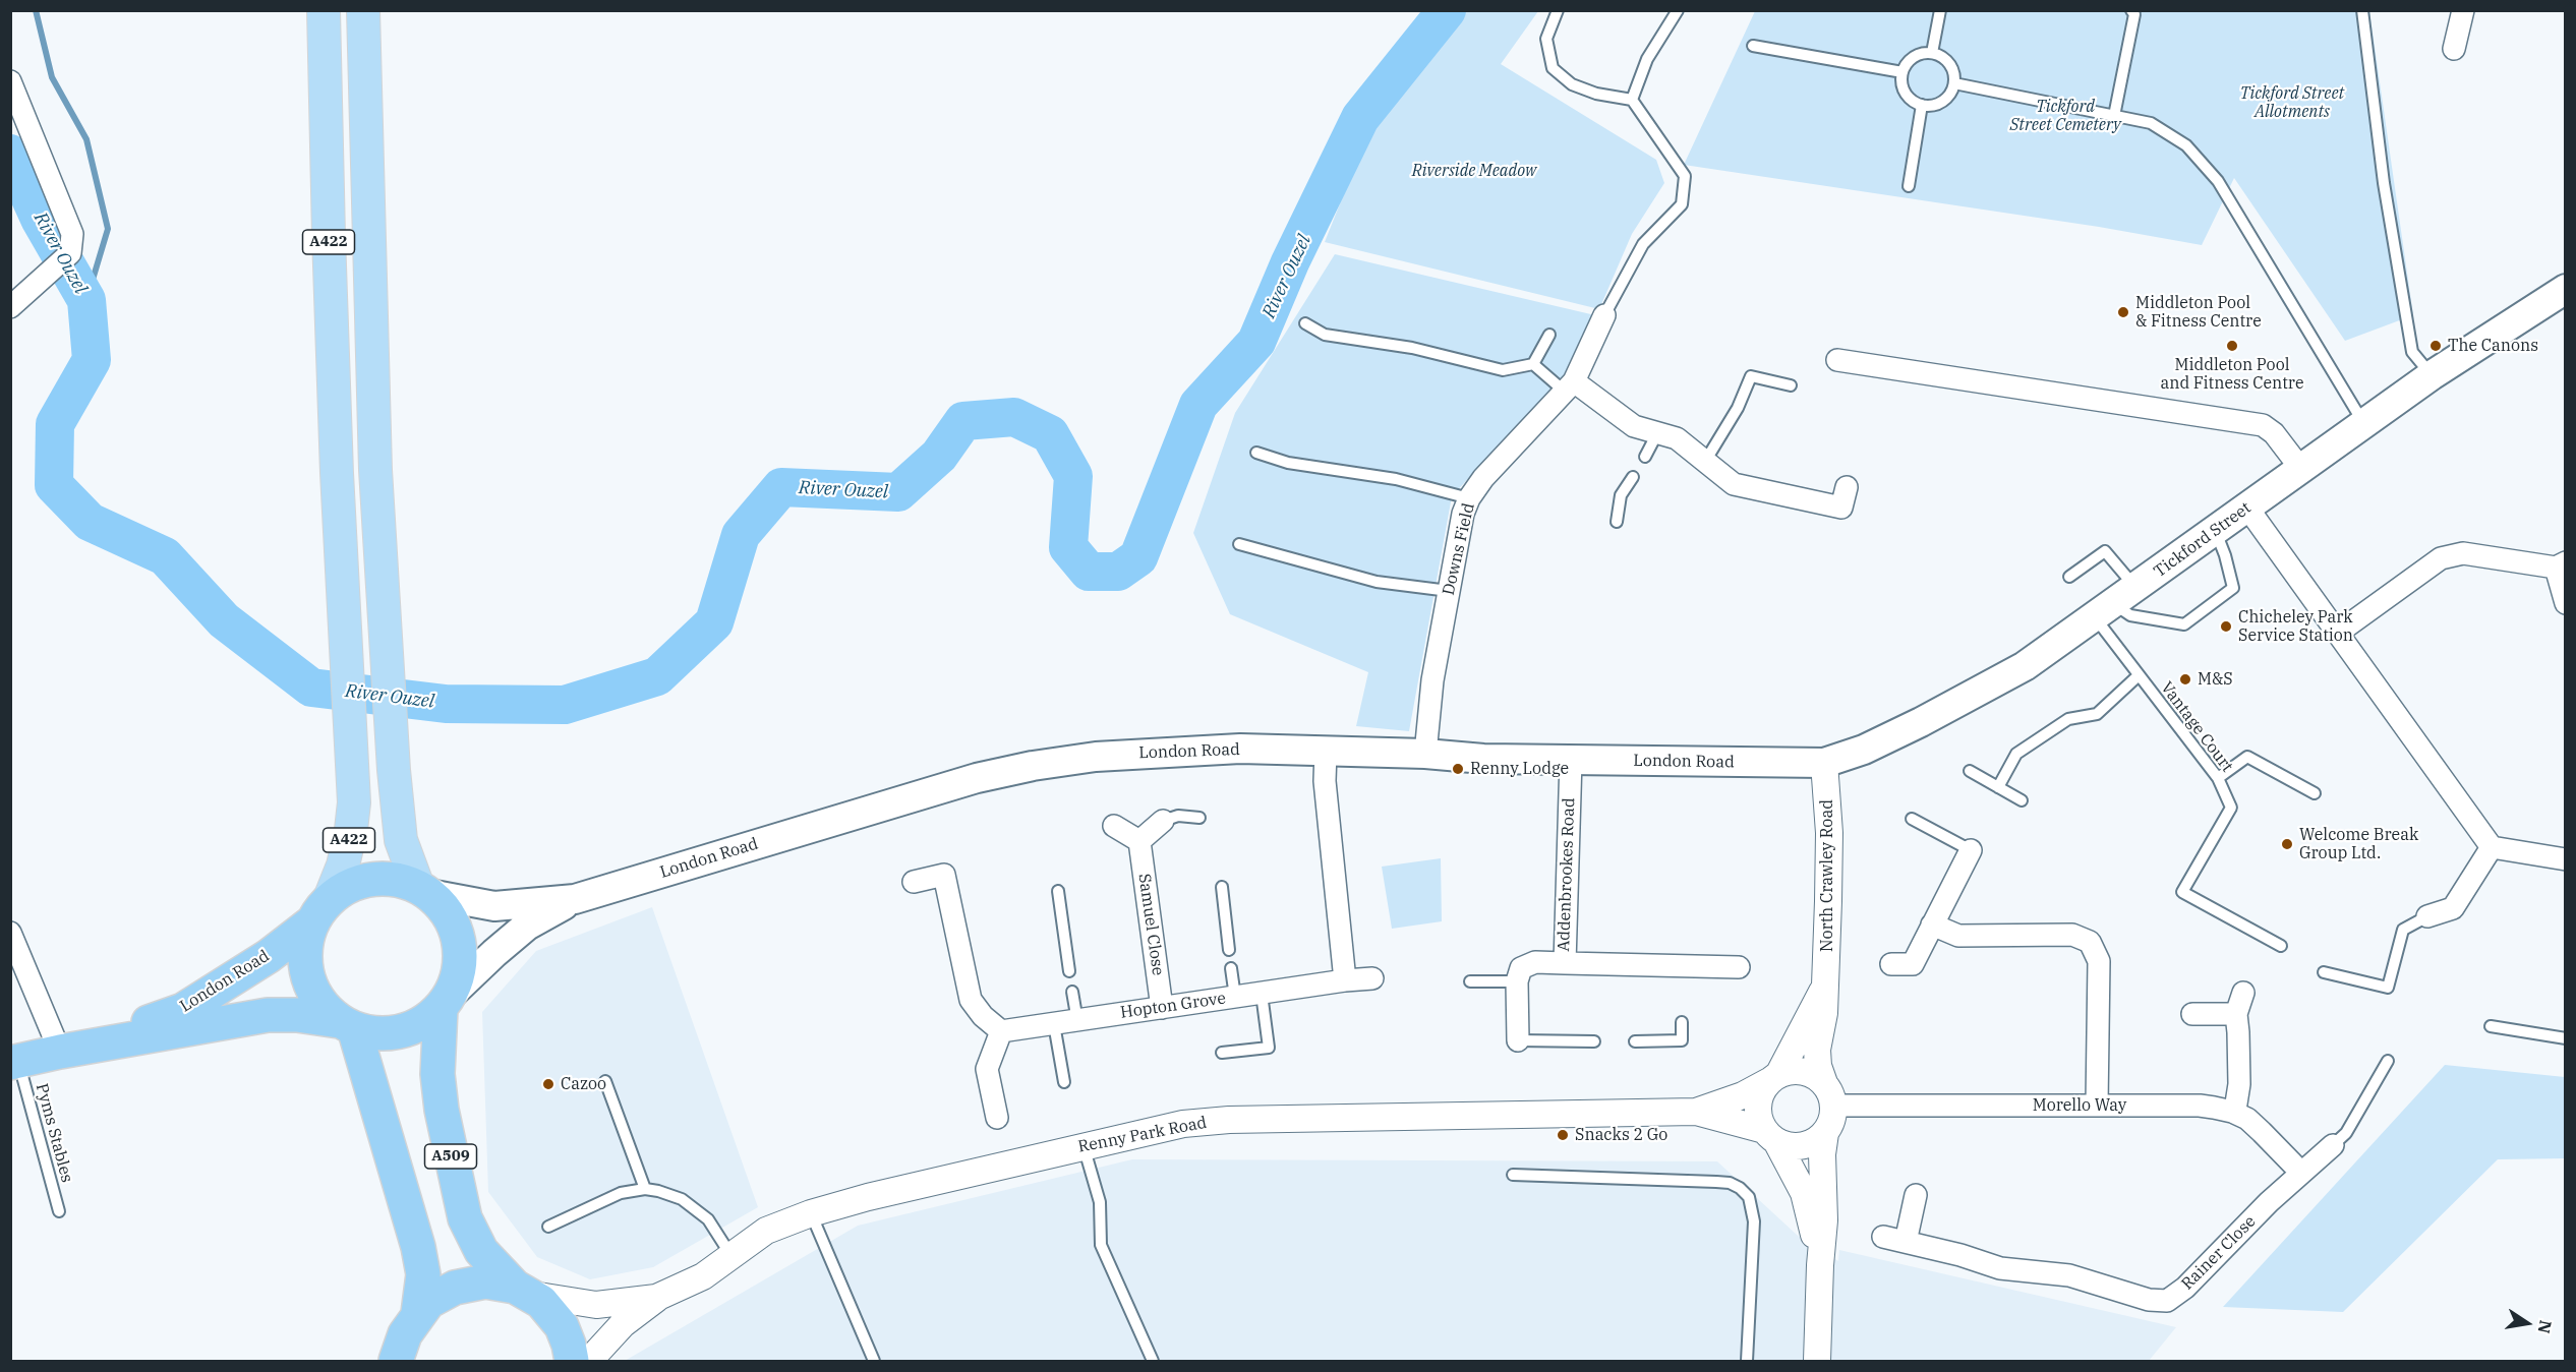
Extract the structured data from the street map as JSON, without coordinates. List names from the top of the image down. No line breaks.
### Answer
{"streets":{"highway":["London Road","A509"],"main road":["A422","Tickford Street"],"street":["Downs Field","Addenbrookes Road","North Crawley Road","Samuel Close","Hopton Grove","Morello Way","Renny Park Road","Rainer Close"],"lane":["Vantage Court","Pyms Stables"]},"crossings":[["A422","London Road"],["A422","A509"],["Tickford Street","Vantage Court"],["Tickford Street","London Road"],["Tickford Street","North Crawley Road"],["Downs Field","London Road"],["London Road","Addenbrookes Road"],["London Road","North Crawley Road"],["London Road","Pyms Stables"],["London Road","A509"],["North Crawley Road","Morello Way"],["North Crawley Road","Renny Park Road"],["Samuel Close","Hopton Grove"],["Morello Way","Renny Park Road"],["Morello Way","Rainer Close"],["Renny Park Road","A509"]],"water":["River Ouzel"],"parks":["Tickford Street Allotments","Tickford Street Cemetery","Riverside Meadow"],"places":["Middleton Pool & Fitness Centre","Middleton Pool and Fitness Centre","The Canons","Chicheley Park Service Station","M&S","Renny Lodge","Welcome Break Group Ltd.","Cazoo","Snacks 2 Go"],"north":"right"}
